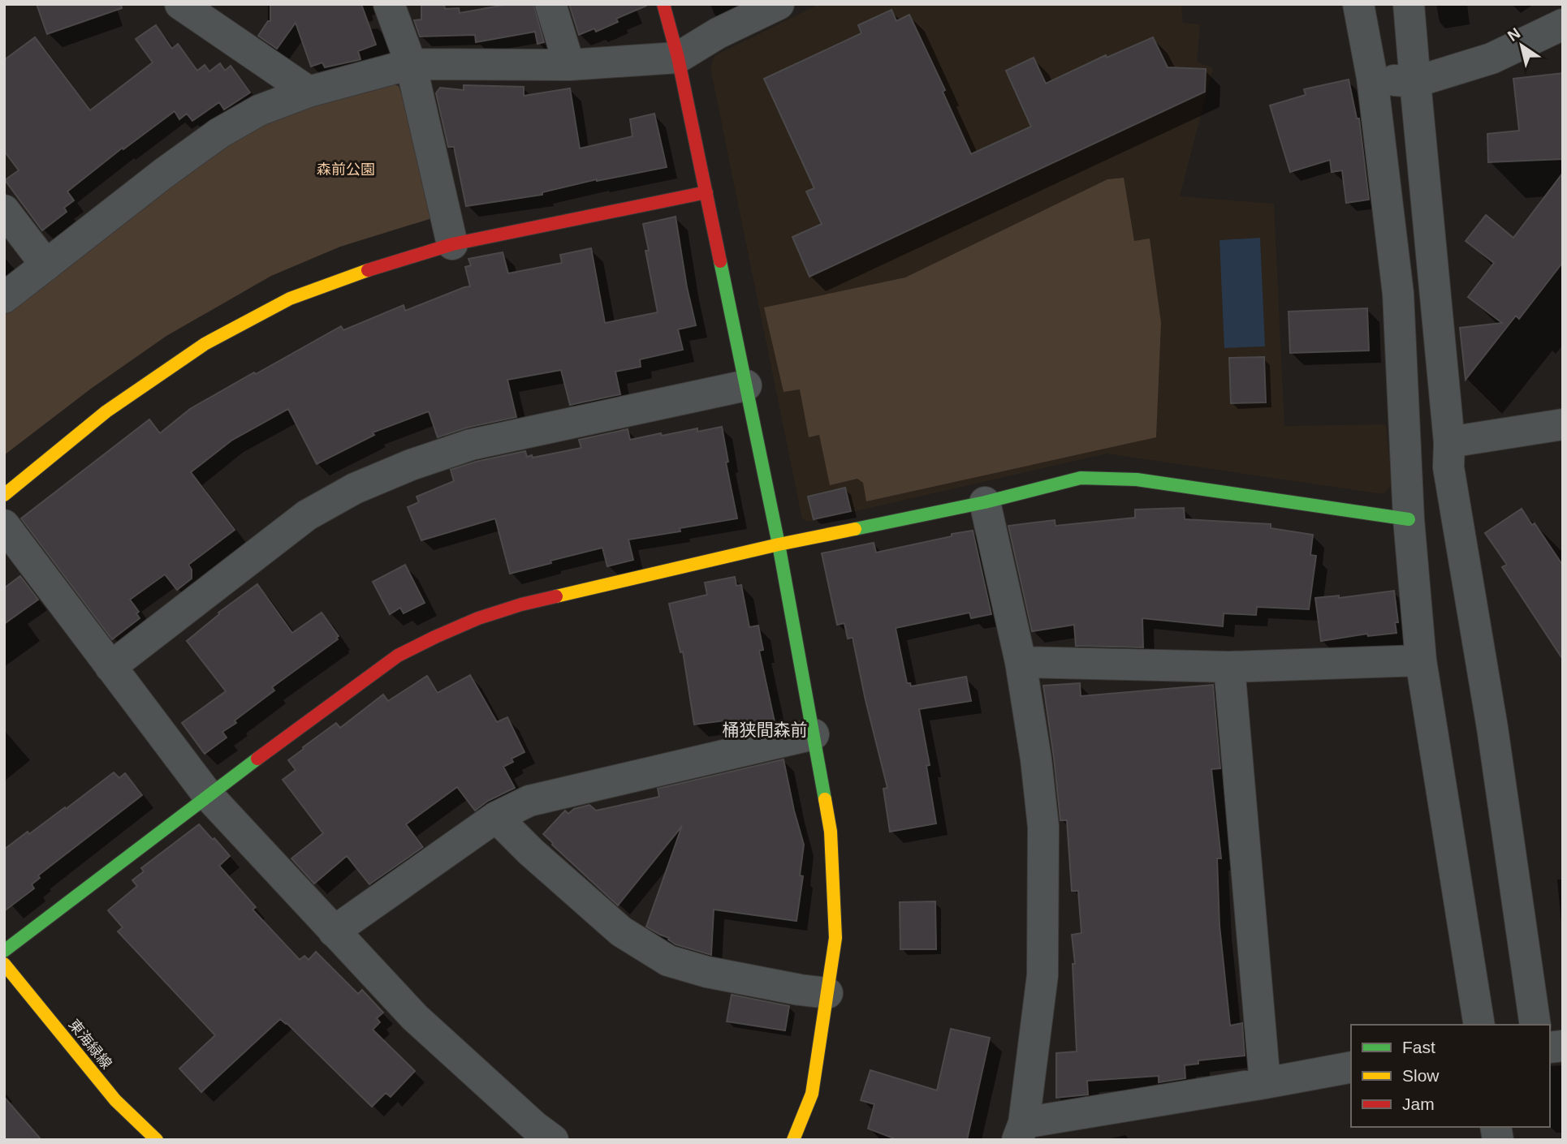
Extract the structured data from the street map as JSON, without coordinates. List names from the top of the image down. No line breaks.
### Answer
{"streets":{"street":["東海緑線"]},"districts":["桶狭間森前"],"parks":["森前公園"],"legend":["Fast","Slow","Jam"],"north":"top left"}
